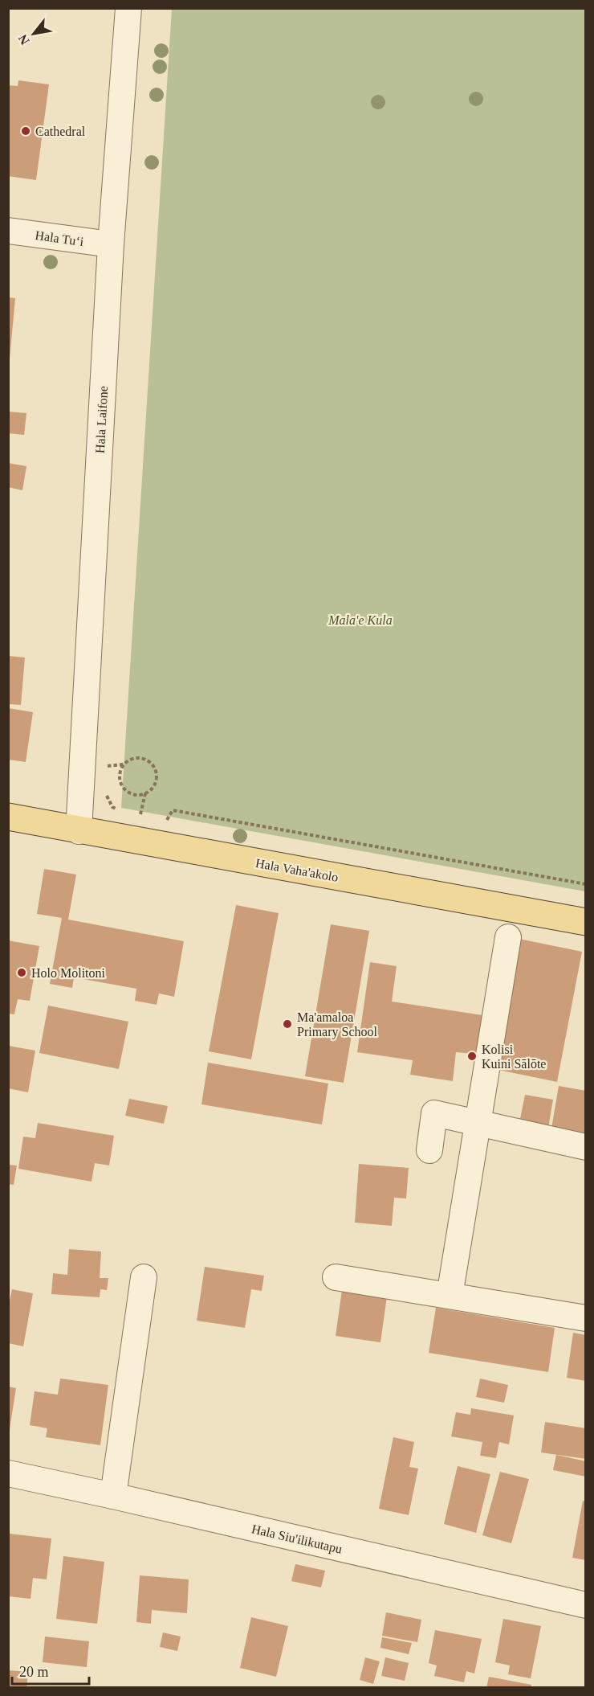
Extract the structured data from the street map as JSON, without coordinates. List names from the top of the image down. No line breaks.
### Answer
{"streets":{"main road":["Hala Vaha'akolo"],"street":["Hala Tuʻi","Hala Laifone","Hala Siu'ilikutapu"]},"crossings":[["Hala Tuʻi","Hala Laifone"],["Hala Laifone","Hala Vaha'akolo"]],"parks":["Mala'e Kula"],"places":["Cathedral","Holo Molitoni","Ma'amaloa Primary School","Kolisi Kuini Sālōte"],"scale_bar":"20 m","north":"bottom left"}
